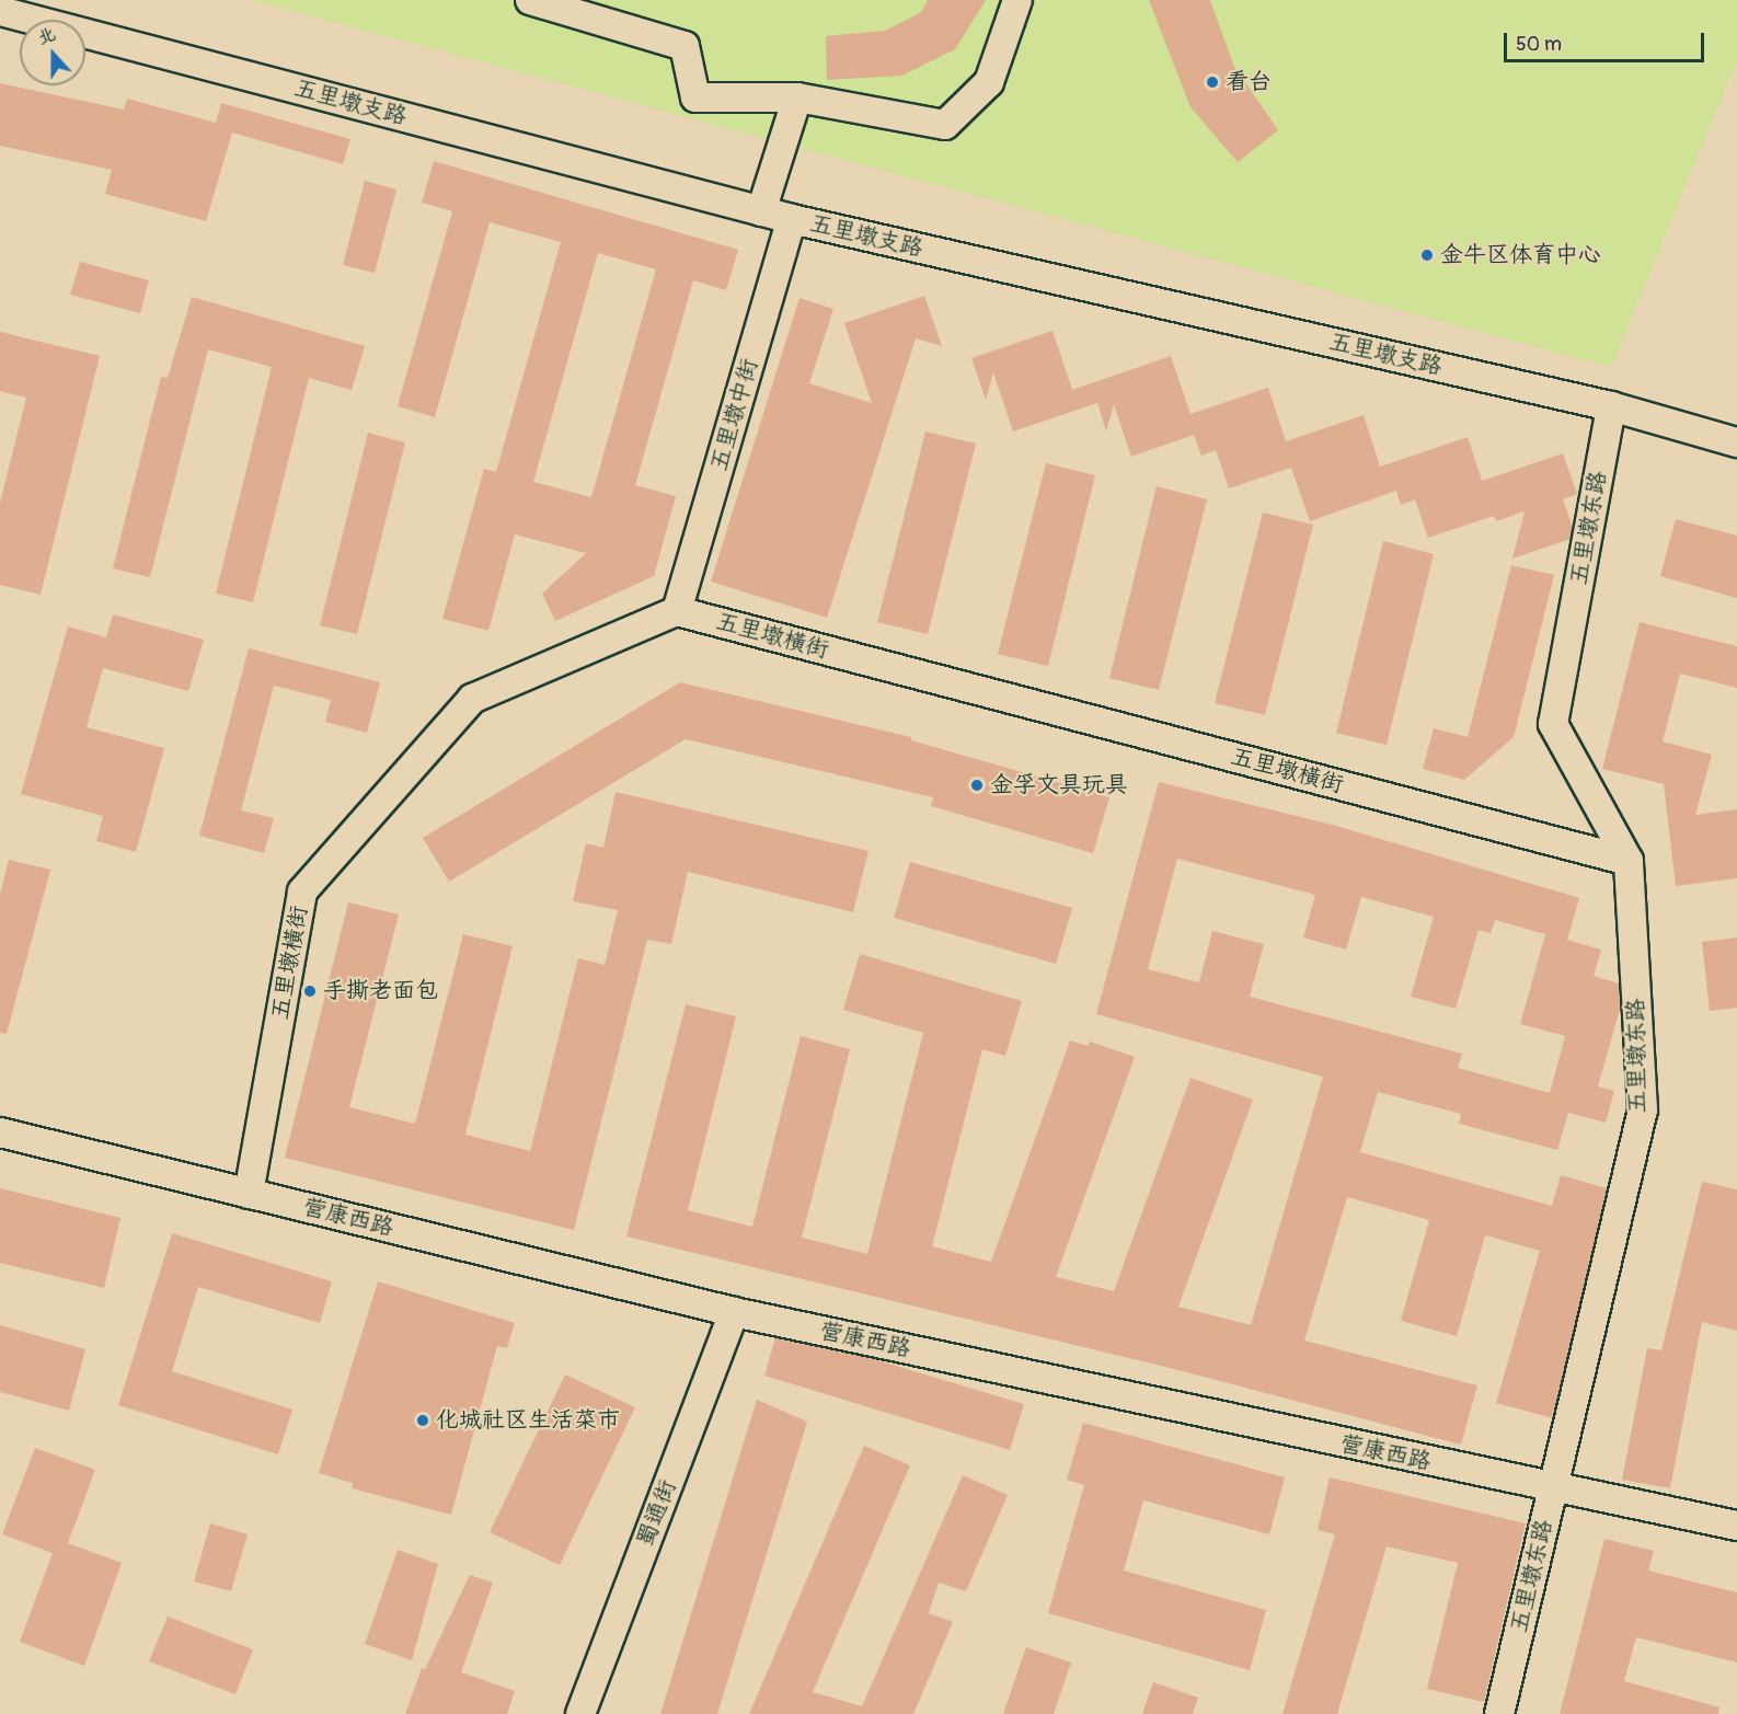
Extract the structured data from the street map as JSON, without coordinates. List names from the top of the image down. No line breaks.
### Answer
{"streets":{"street":["五里墩支路","五里墩中街","五里墩东路","五里墩横街","营康西路","蜀通街"]},"crossings":[["五里墩支路","五里墩中街"],["五里墩支路","五里墩东路"],["五里墩中街","五里墩横街"],["五里墩东路","五里墩横街"],["五里墩东路","营康西路"],["五里墩横街","营康西路"],["营康西路","蜀通街"]],"places":["看台","金牛区体育中心","金孚文具玩具","手撕老面包","化城社区生活菜市"],"scale_bar":"50 m","north":"top"}
